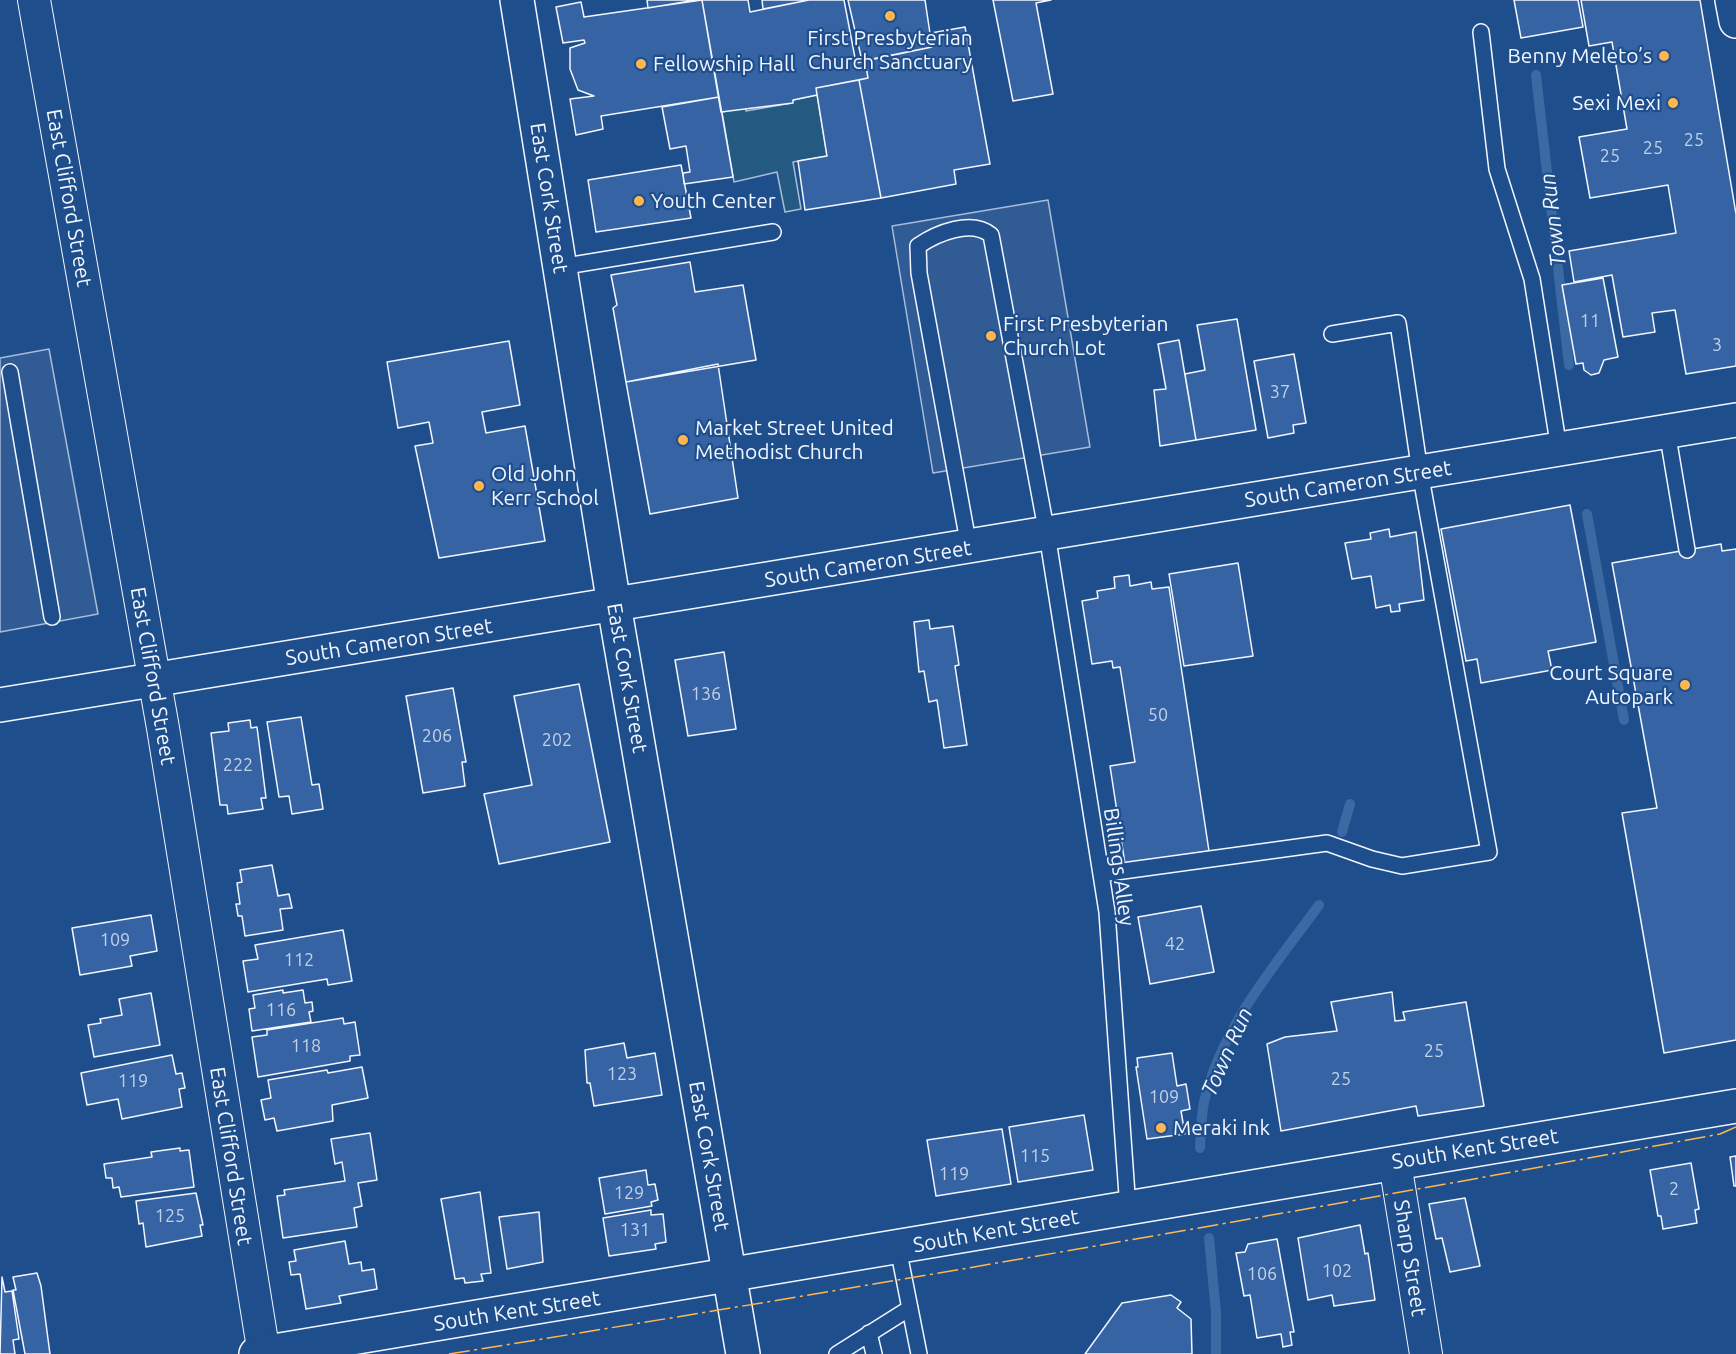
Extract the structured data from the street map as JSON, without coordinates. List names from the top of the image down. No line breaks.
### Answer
{"streets":{"main road":["East Cork Street","South Cameron Street","South Kent Street"],"street":["East Clifford Street","Sharp Street"],"lane":["Billings Alley"]},"crossings":[["East Clifford Street","South Cameron Street"],["East Clifford Street","South Kent Street"],["East Cork Street","South Cameron Street"],["East Cork Street","South Kent Street"],["South Cameron Street","Billings Alley"],["Billings Alley","South Kent Street"],["South Kent Street","Sharp Street"]],"water":["Town Run"],"places":["First Presbyterian Church Sanctuary","Benny Meleto’s","Fellowship Hall","Sexi Mexi","Youth Center","First Presbyterian Church Lot","Market Street United Methodist Church","Old John Kerr School","Court Square Autopark","Meraki Ink"],"house_numbers":["25","25","25","11","3","37","136","50","206","202","222","109","42","112","116","118","25","123","25","119","109","115","119","2","129","125","131","102","106"]}
